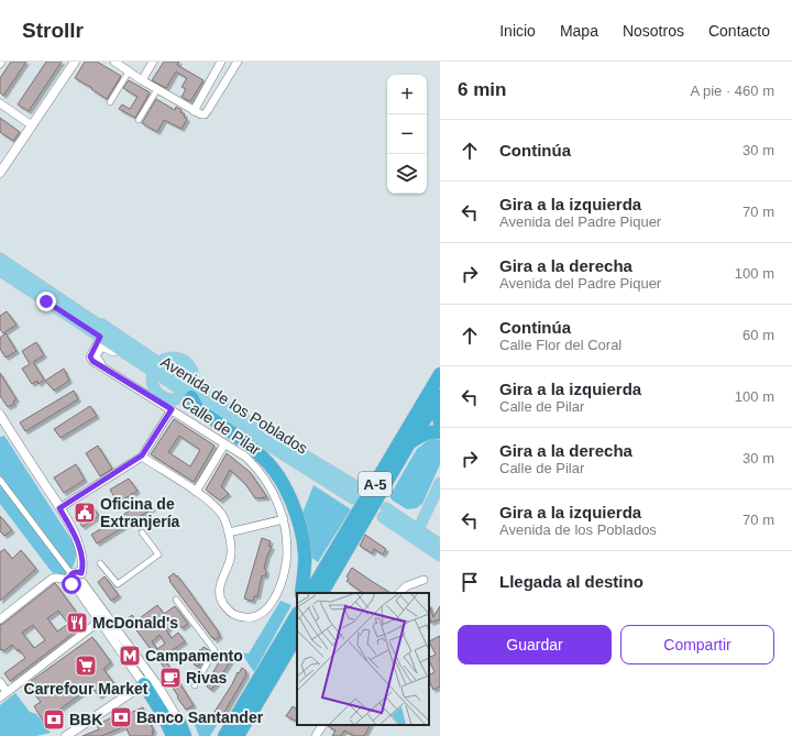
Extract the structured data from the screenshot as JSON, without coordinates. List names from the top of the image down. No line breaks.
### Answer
{"streets":{"highway":["A-5"],"main road":["Avenida de los Poblados"],"street":["Calle de Pilar"]},"places":{"public building":["Oficina de Extranjería"],"restaurant":["McDonald's"],"metro station":["Campamento"],"supermarket":["Carrefour Market"],"cafe":["Rivas"],"bank":["Banco Santander","BBK"]},"page":{"header":"Strollr","nav":["Inicio","Mapa","Nosotros","Contacto"],"heading":["6 min","A pie · 460 m"],"map_buttons":["+","−"],"list":[["Continúa","30 m"],["Gira a la izquierda","Avenida del Padre Piquer","70 m"],["Gira a la derecha","Avenida del Padre Piquer","100 m"],["Continúa","Calle Flor del Coral","60 m"],["Gira a la izquierda","Calle de Pilar","100 m"],["Gira a la derecha","Calle de Pilar","30 m"],["Gira a la izquierda","Avenida de los Poblados","70 m"],"Llegada al destino"],"buttons":["Guardar","Compartir"]}}
